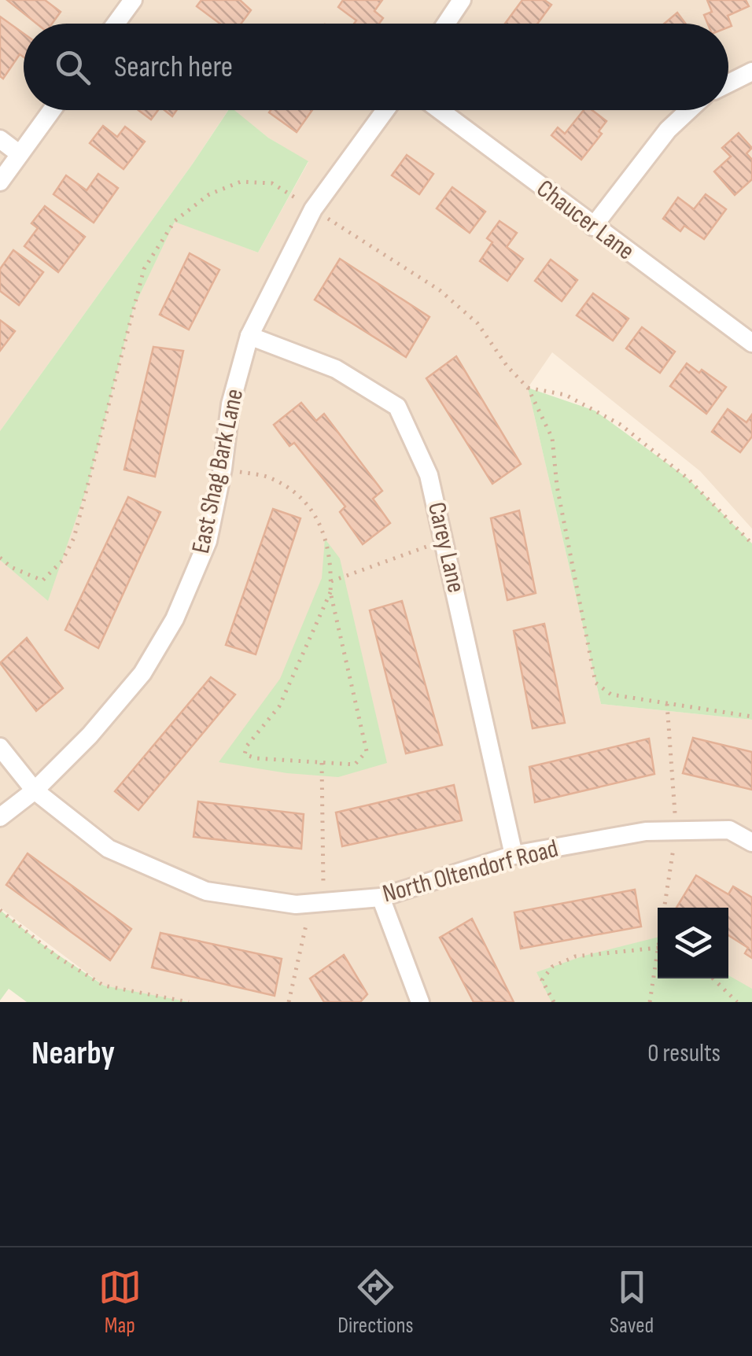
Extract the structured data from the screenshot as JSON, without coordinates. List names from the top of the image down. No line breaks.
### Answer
{"streets":{"street":["Chaucer Lane","East Shag Bark Lane","Carey Lane","North Oltendorf Road"]},"crossings":[["East Shag Bark Lane","Carey Lane"],["East Shag Bark Lane","North Oltendorf Road"],["Carey Lane","North Oltendorf Road"]],"page":{"search":"Search here","heading":["Nearby","0 results"],"nav":["Map","Directions","Saved"]}}
